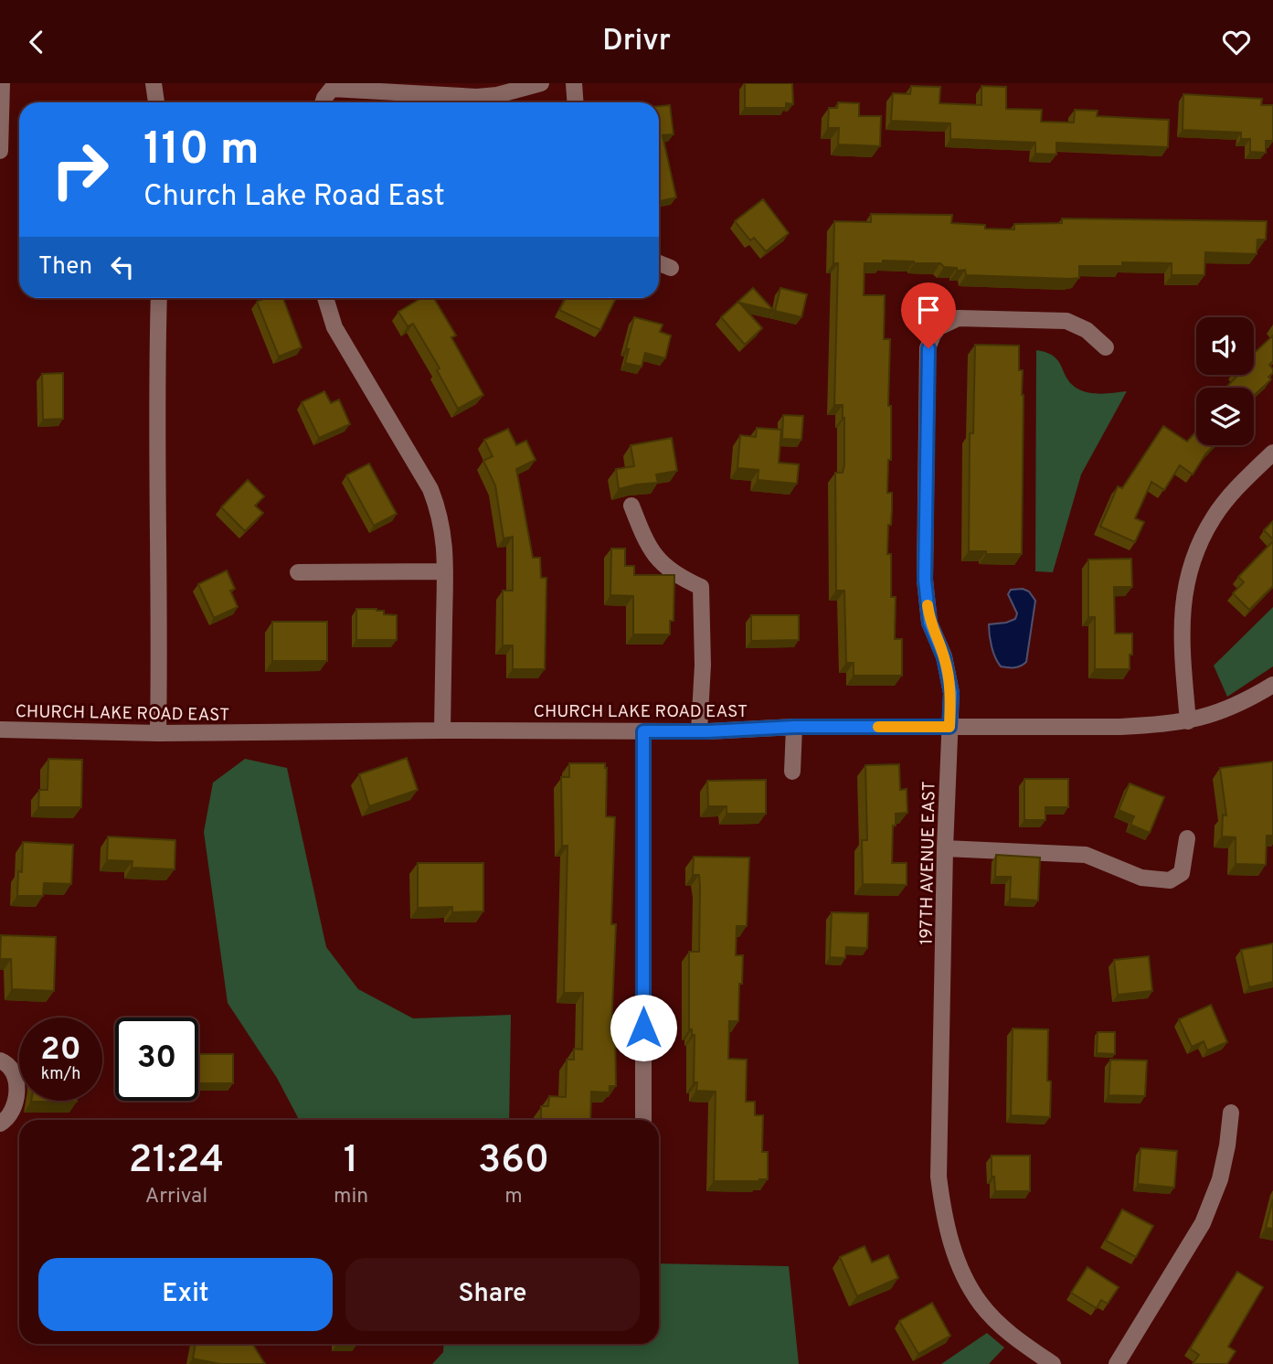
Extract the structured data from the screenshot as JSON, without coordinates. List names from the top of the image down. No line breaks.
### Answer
{"streets":{"street":["CHURCH LAKE ROAD EAST","197TH AVENUE EAST"]},"crossings":[["CHURCH LAKE ROAD EAST","197TH AVENUE EAST"]],"page":{"header":"Drivr","turn":["110 m","Church Lake Road East"],"then":"Then","speed":"20 km/h","limit":"30","eta":["21:24","Arrival","1","min","360","m"],"buttons":["Exit","Share"]}}
